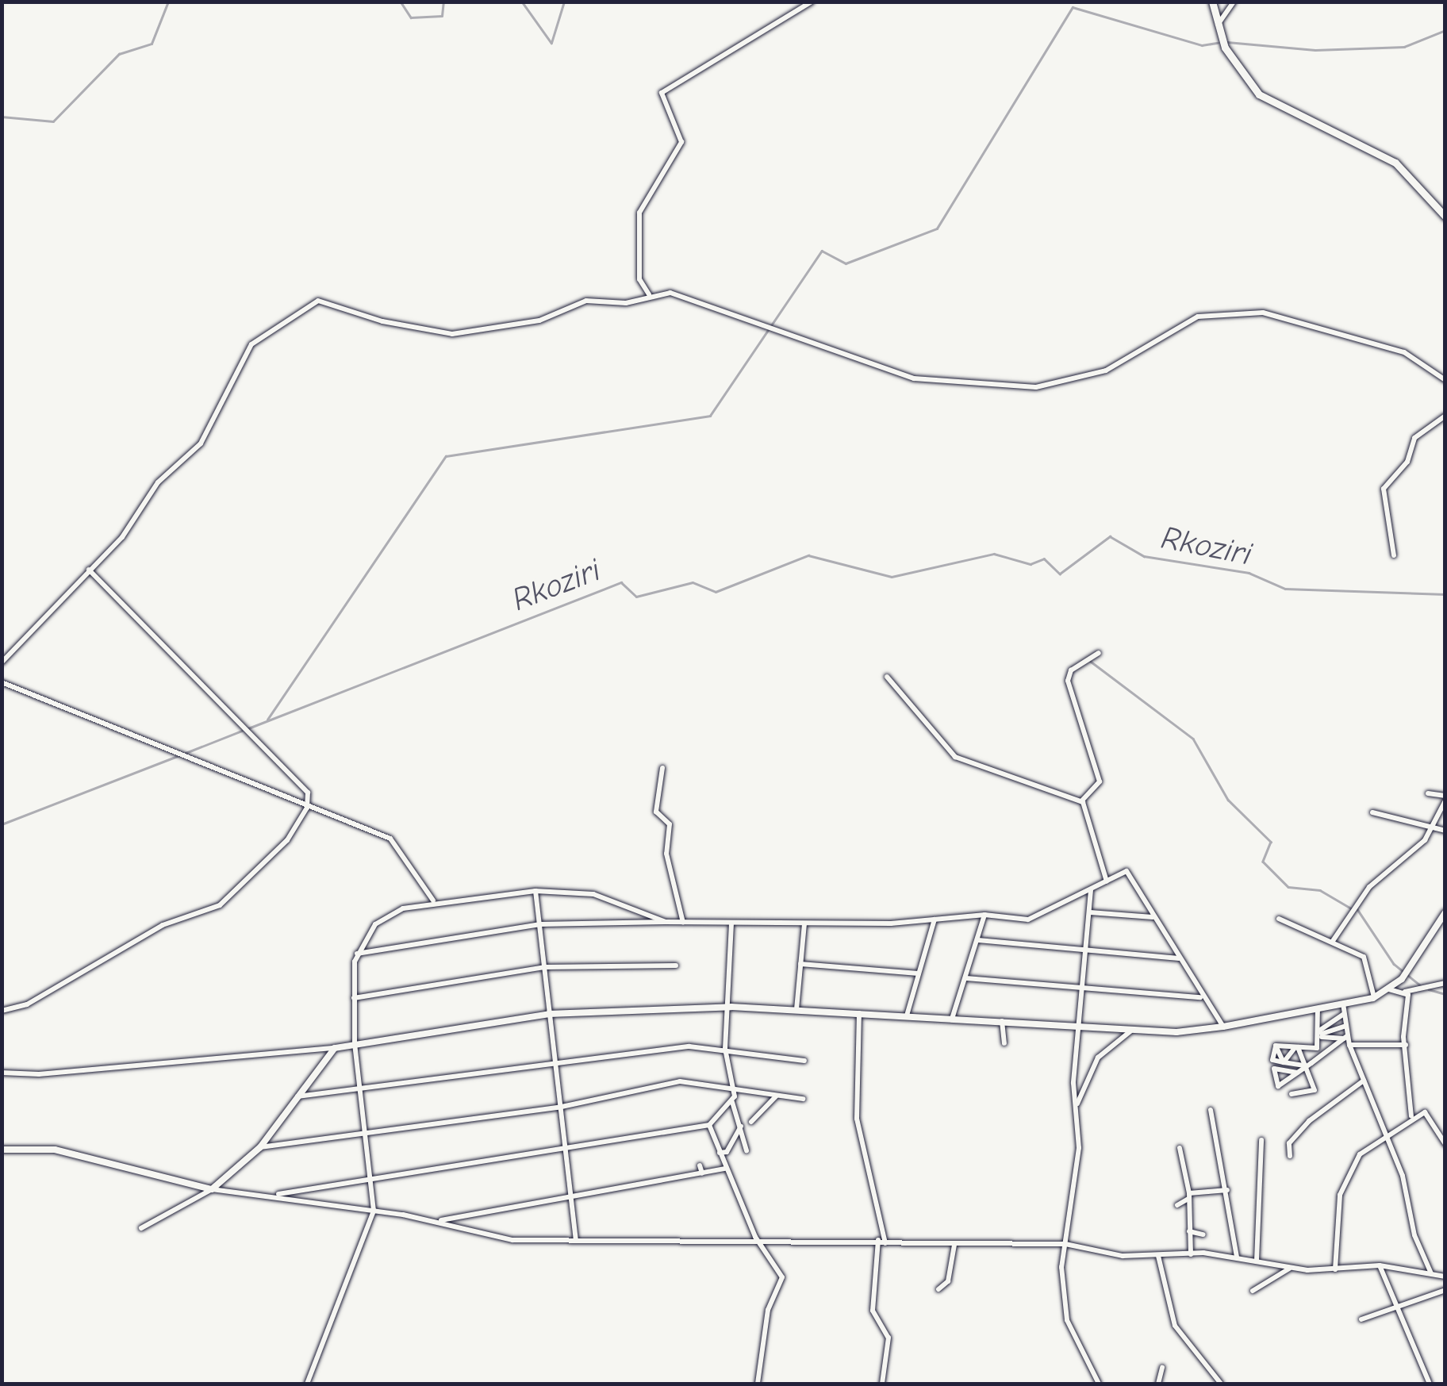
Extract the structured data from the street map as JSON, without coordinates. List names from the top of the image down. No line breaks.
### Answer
{"water":["Rkoziri"]}
